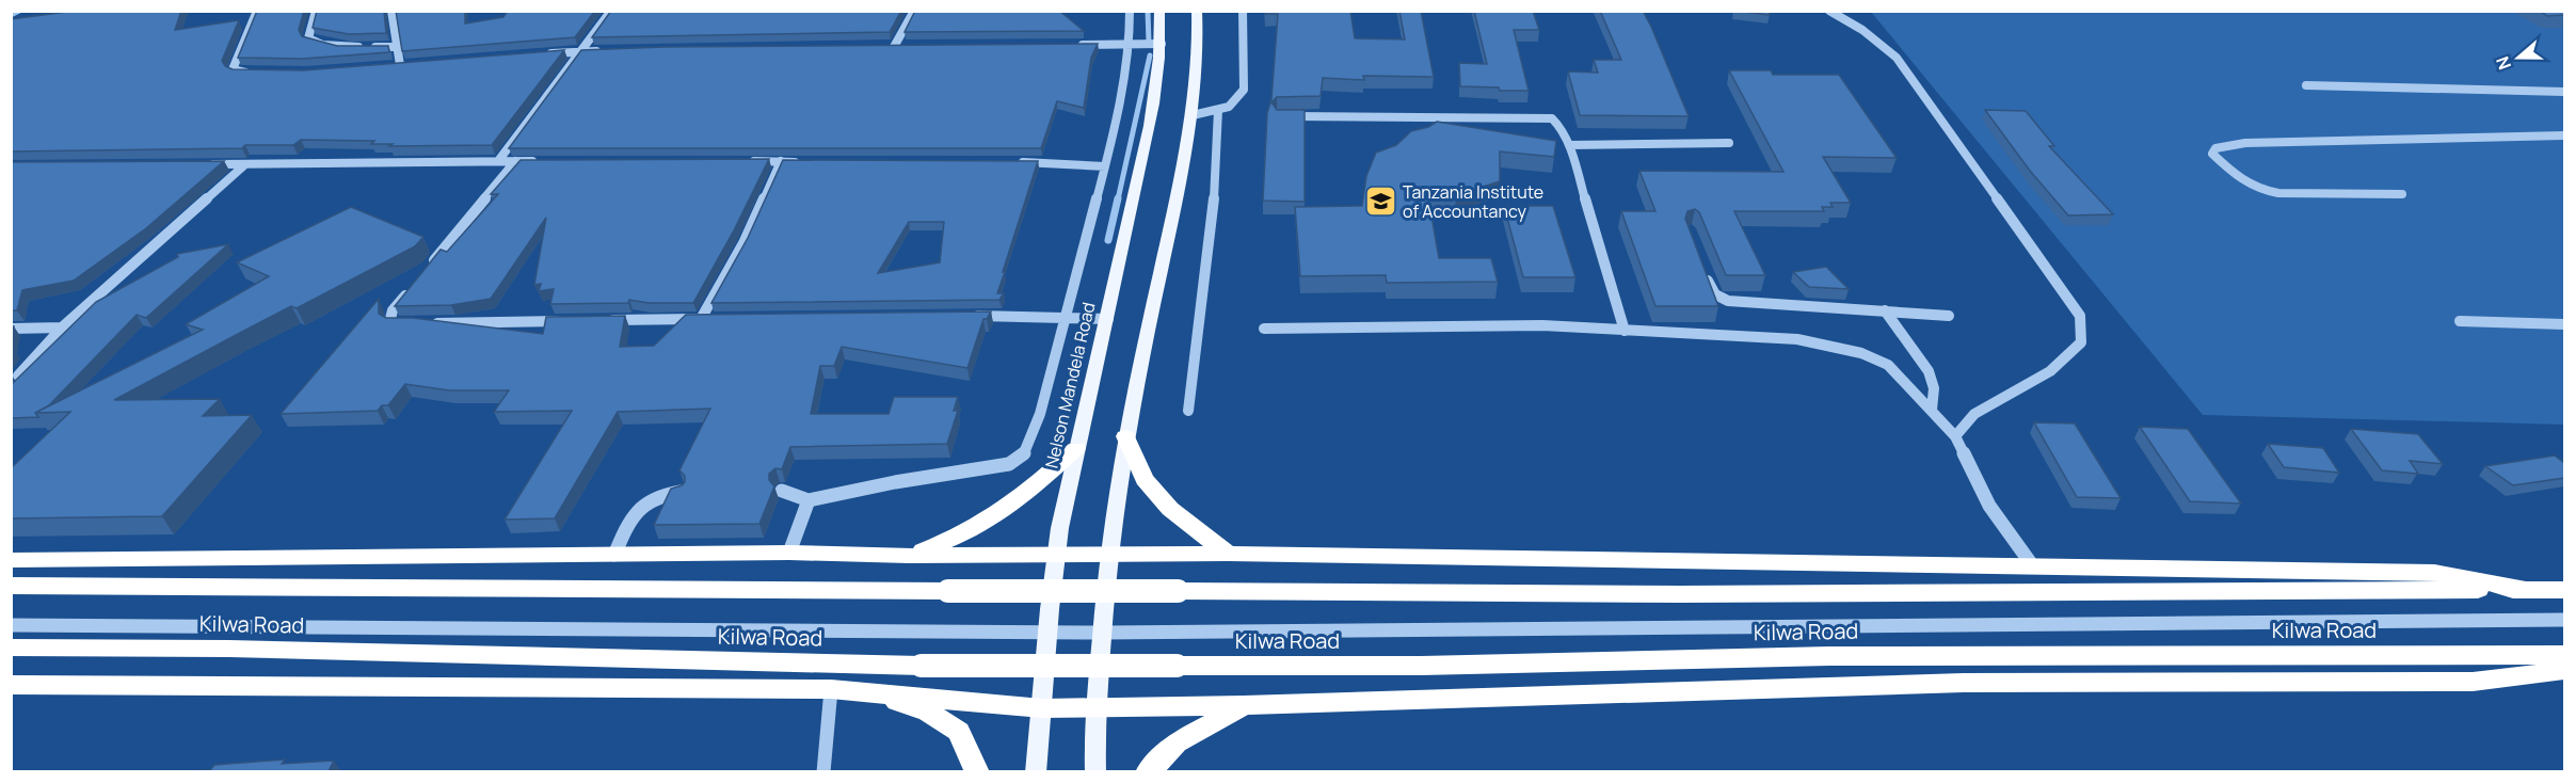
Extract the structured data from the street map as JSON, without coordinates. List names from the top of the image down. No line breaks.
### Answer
{"streets":{"highway":["Kilwa Road"],"main road":["Nelson Mandela Road"]},"places":{"school or university":["Tanzania Institute of Accountancy"]},"north":"left"}
